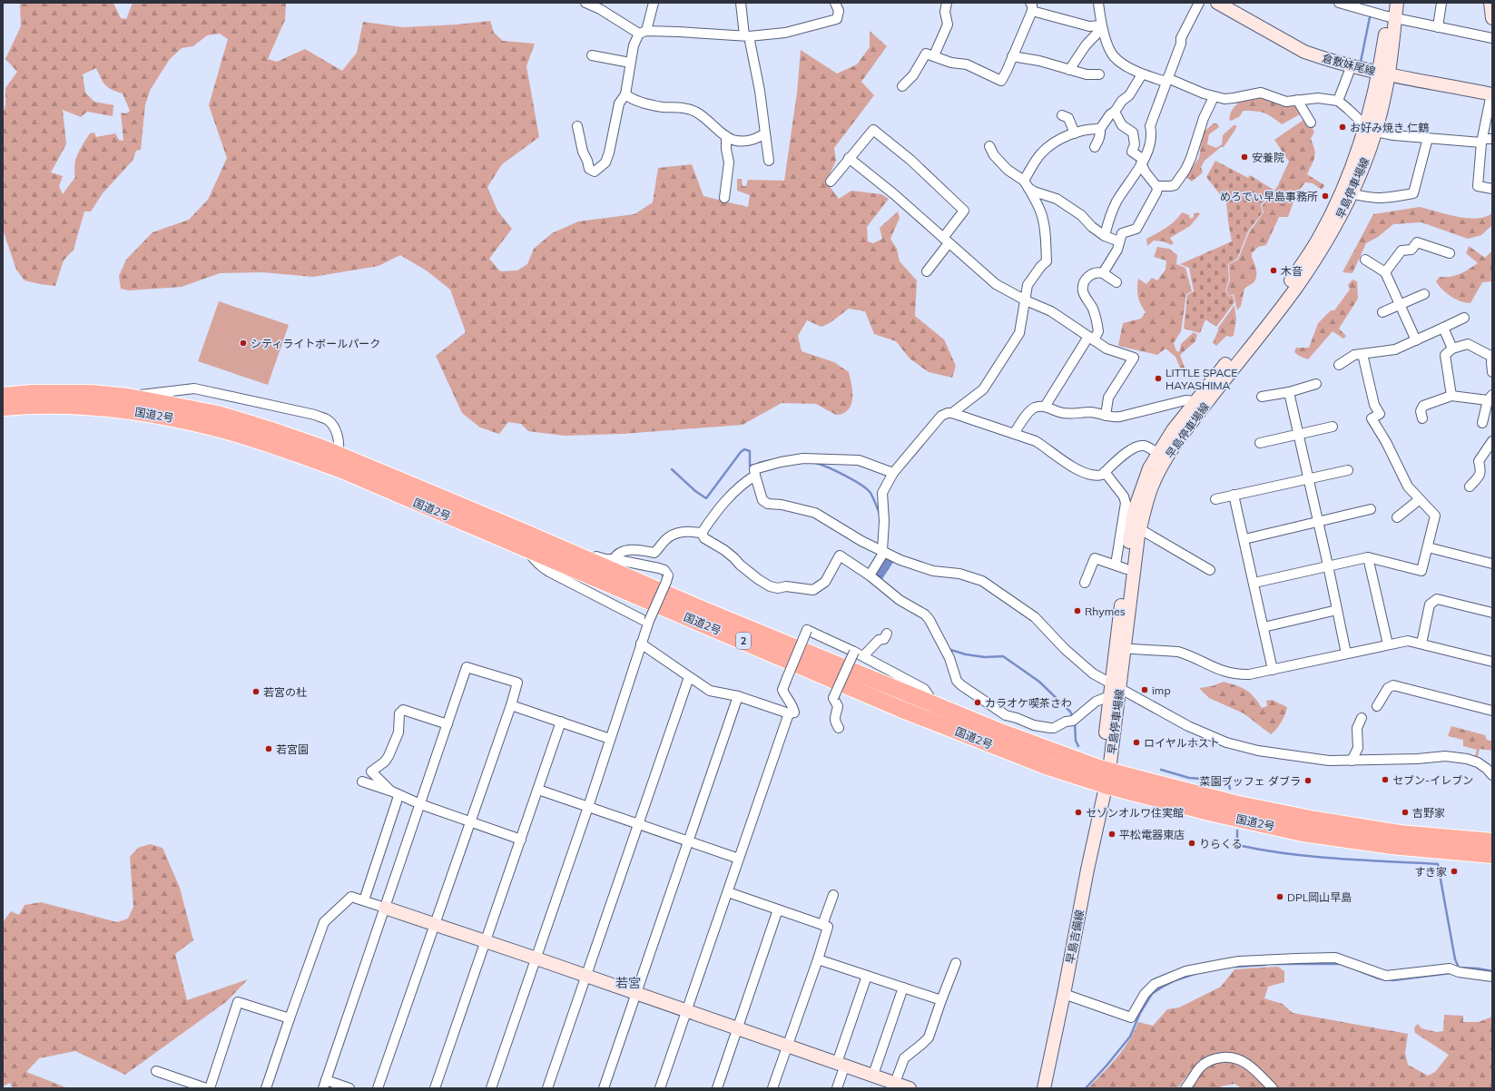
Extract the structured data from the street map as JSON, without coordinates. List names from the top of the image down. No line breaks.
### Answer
{"streets":{"highway":["国道2号","2"],"main road":["倉敷妹尾線","早島停車場線","早島吉備線"]},"crossings":[["倉敷妹尾線","早島停車場線"],["早島停車場線","国道2号"],["早島停車場線","早島吉備線"],["国道2号","早島吉備線"]],"districts":["若宮"],"places":["お好み焼き 仁鶴","安養院","めろでぃ早島事務所","木音","シティライトボールパーク","LITTLE SPACE HAYASHIMA","Rhymes","imp","若宮の杜","カラオケ喫茶さわ","ロイヤルホスト","若宮園","セブン-イレブン","菜園ブッフェ ダブラ","セゾンオルワ住実館","吉野家","平松電器東店","りらくる","すき家","DPL岡山早島"]}
